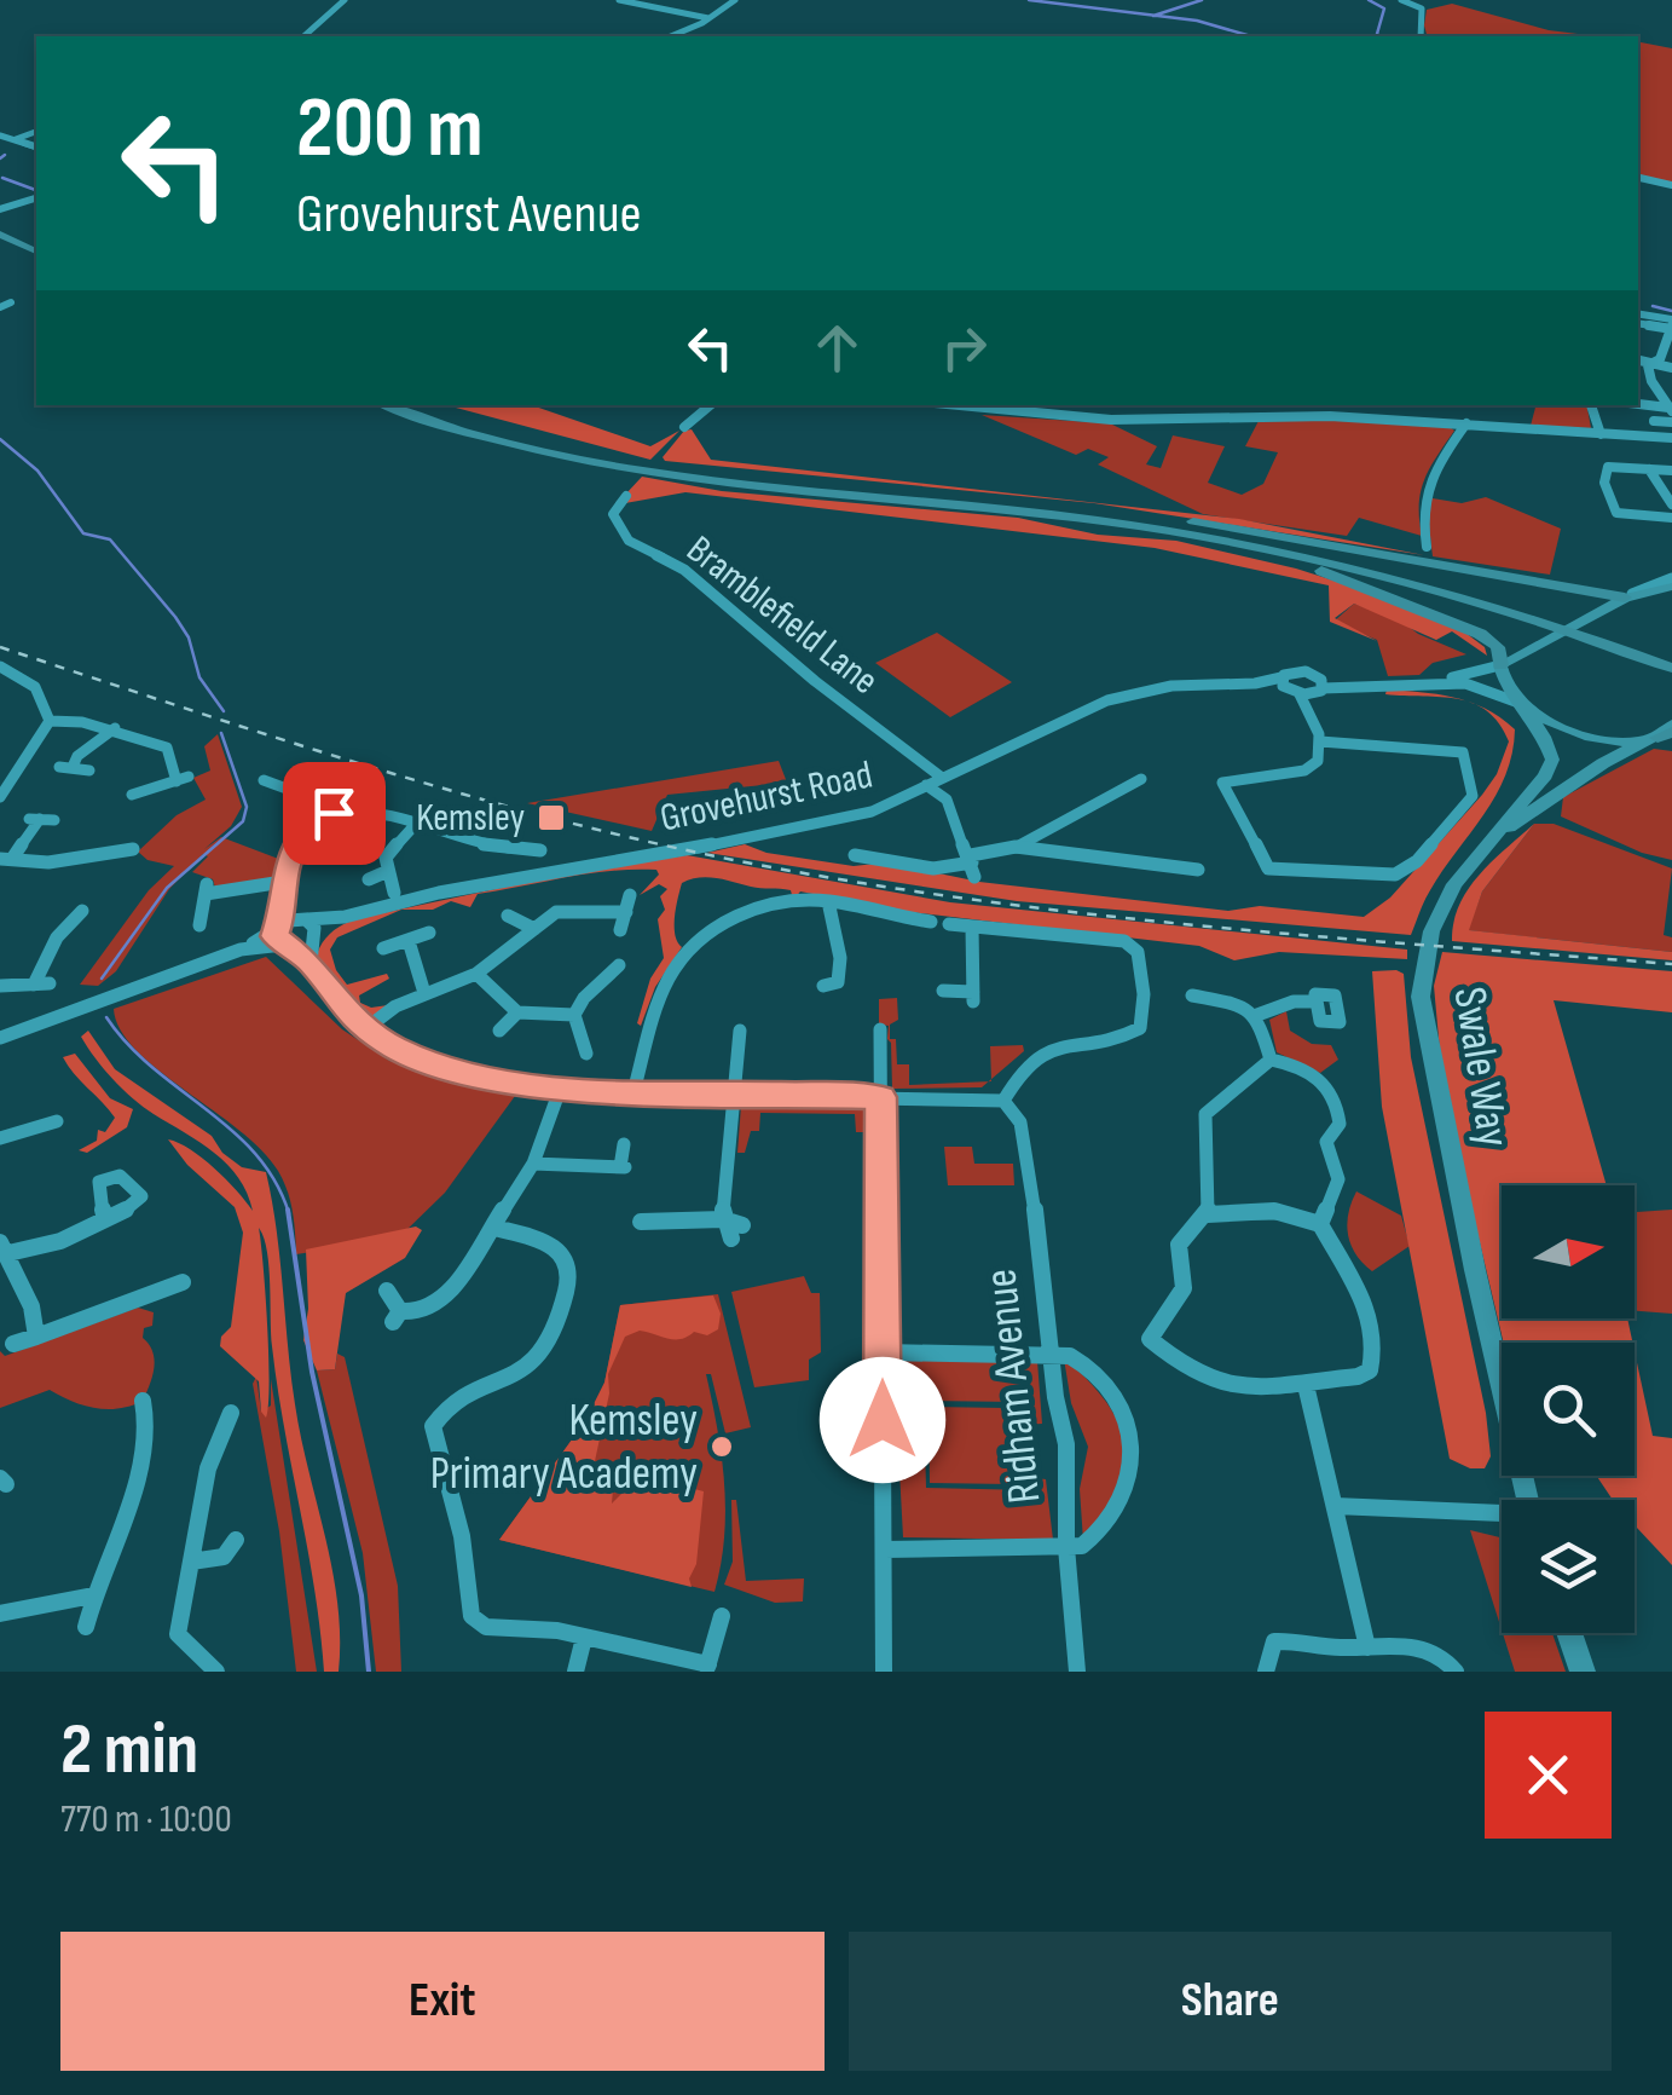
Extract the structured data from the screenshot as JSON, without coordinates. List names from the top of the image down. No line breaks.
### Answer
{"streets":{"main road":["Swale Way"],"street":["Bramblefield Lane","Grovehurst Road","Ridham Avenue"]},"crossings":[["Bramblefield Lane","Grovehurst Road"]],"places":{"transit":["Kemsley"],"other":["Kemsley Primary Academy"]},"north":"right","page":{"turn":["200 m","Grovehurst Avenue"],"heading":["2 min","770 m · 10:00"],"buttons":["Exit","Share"]}}
